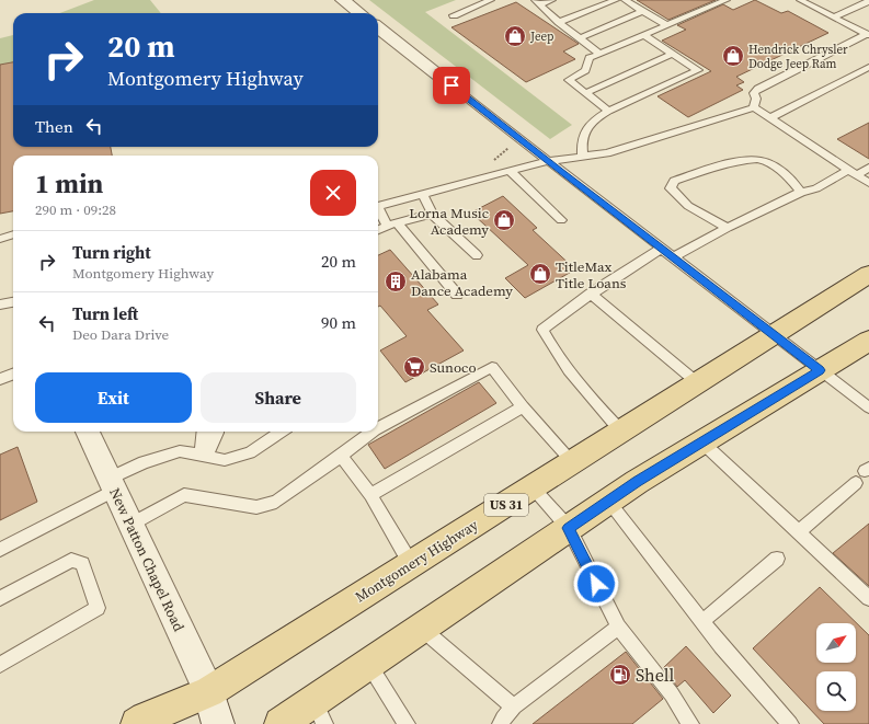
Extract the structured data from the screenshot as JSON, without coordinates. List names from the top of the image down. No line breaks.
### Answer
{"streets":{"main road":["US 31","Montgomery Highway"],"street":["New Patton Chapel Road"]},"crossings":[["New Patton Chapel Road","Montgomery Highway"]],"places":{"shop":["Jeep","Hendrick Chrysler Dodge Jeep Ram","Lorna Music Academy","TitleMax Title Loans"],"building":["Alabama Dance Academy"],"supermarket":["Sunoco"],"fuel station":["Shell"]},"north":"top right","page":{"turn":["20 m","Montgomery Highway"],"then":"Then","heading":["1 min","290 m · 09:28"],"list":[{"name":"Turn right","note":"Montgomery Highway","value":"20 m"},{"name":"Turn left","note":"Deo Dara Drive","value":"90 m"}],"buttons":["Exit","Share"]}}
